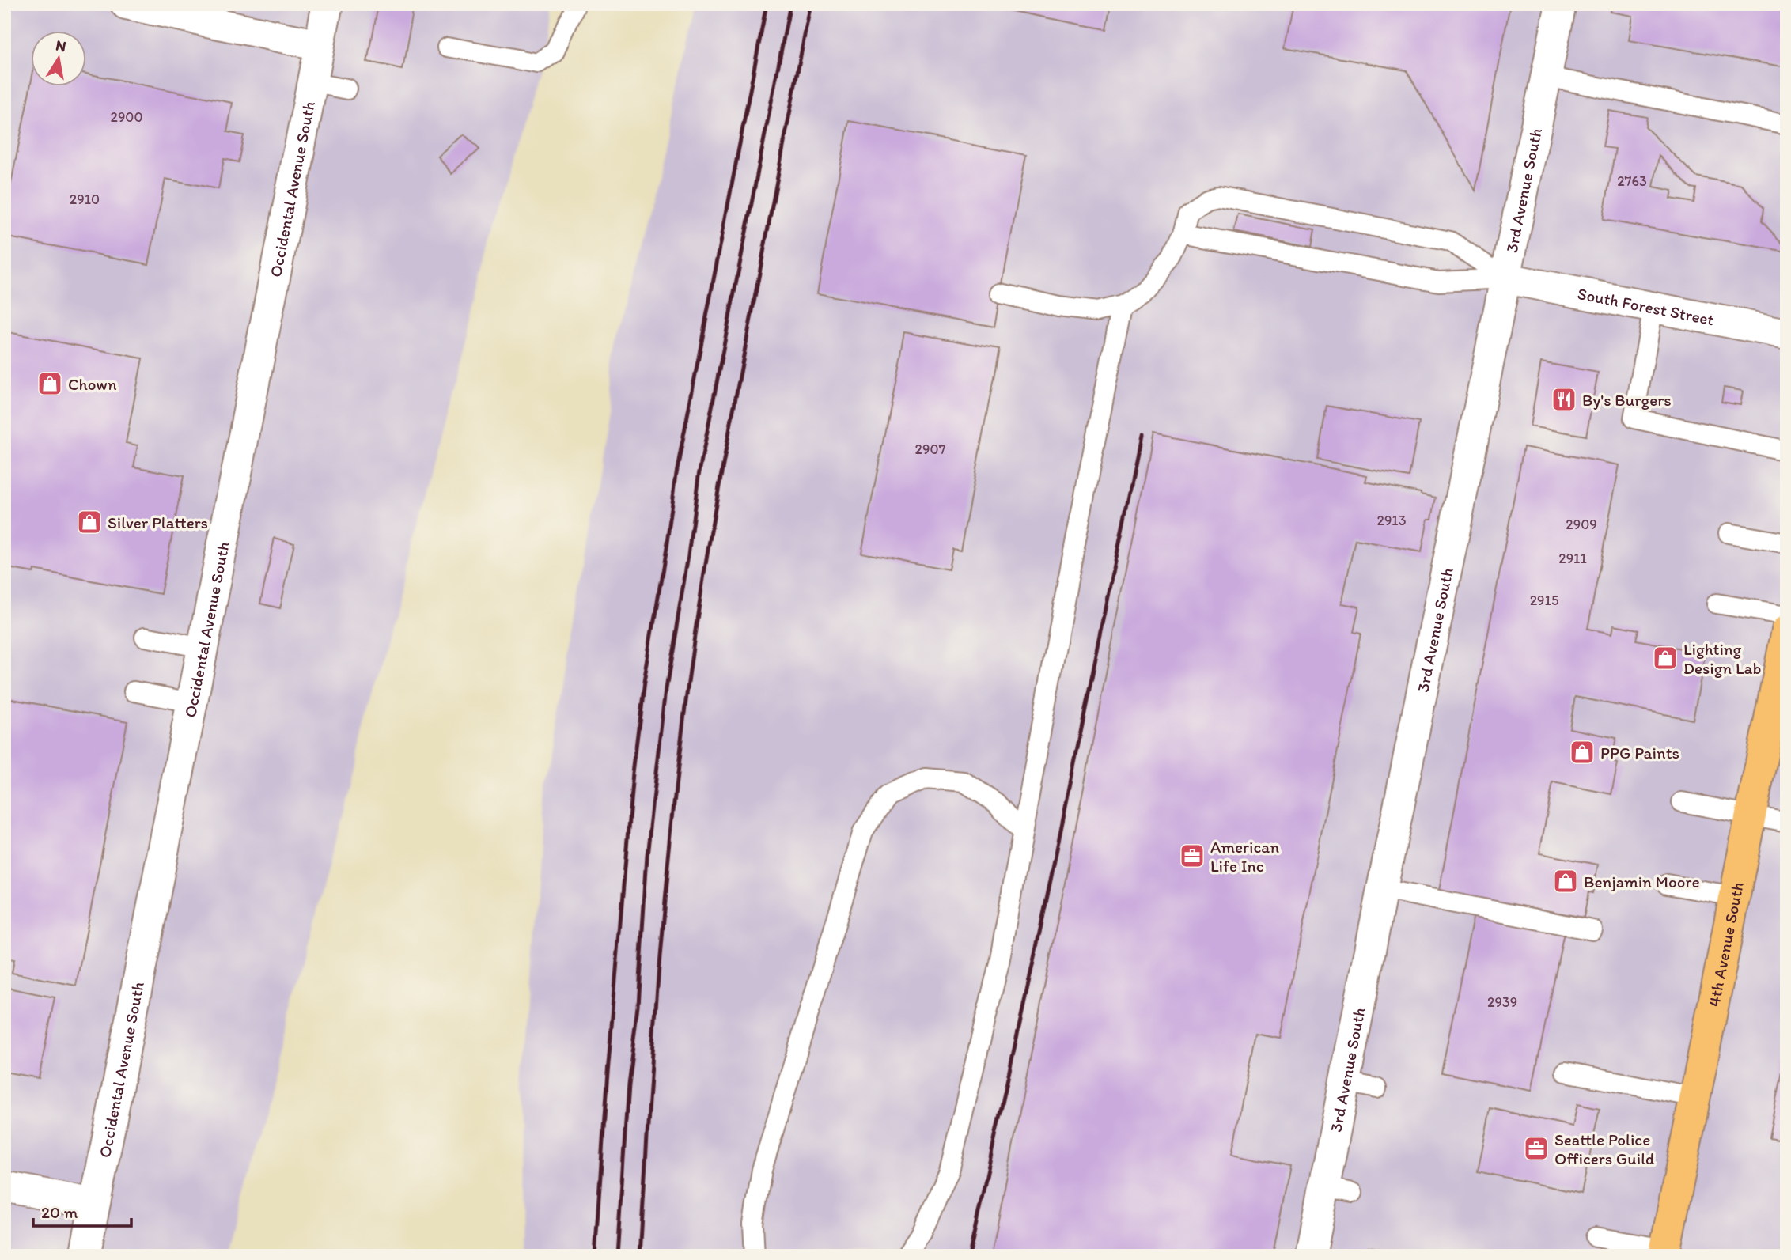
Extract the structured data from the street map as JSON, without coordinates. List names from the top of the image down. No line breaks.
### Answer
{"streets":{"main road":["4th Avenue South"],"street":["Occidental Avenue South","3rd Avenue South","South Forest Street"]},"crossings":[["3rd Avenue South","South Forest Street"]],"places":{"shop":["Chown","Silver Platters","Lighting Design Lab","PPG Paints","Benjamin Moore"],"restaurant":["By's Burgers"],"office":["American Life Inc","Seattle Police Officers Guild"]},"house_numbers":["2900","2763","2910","2907","2913","2909","2911","2915","2939"],"scale_bar":"20 m","north":"top"}
